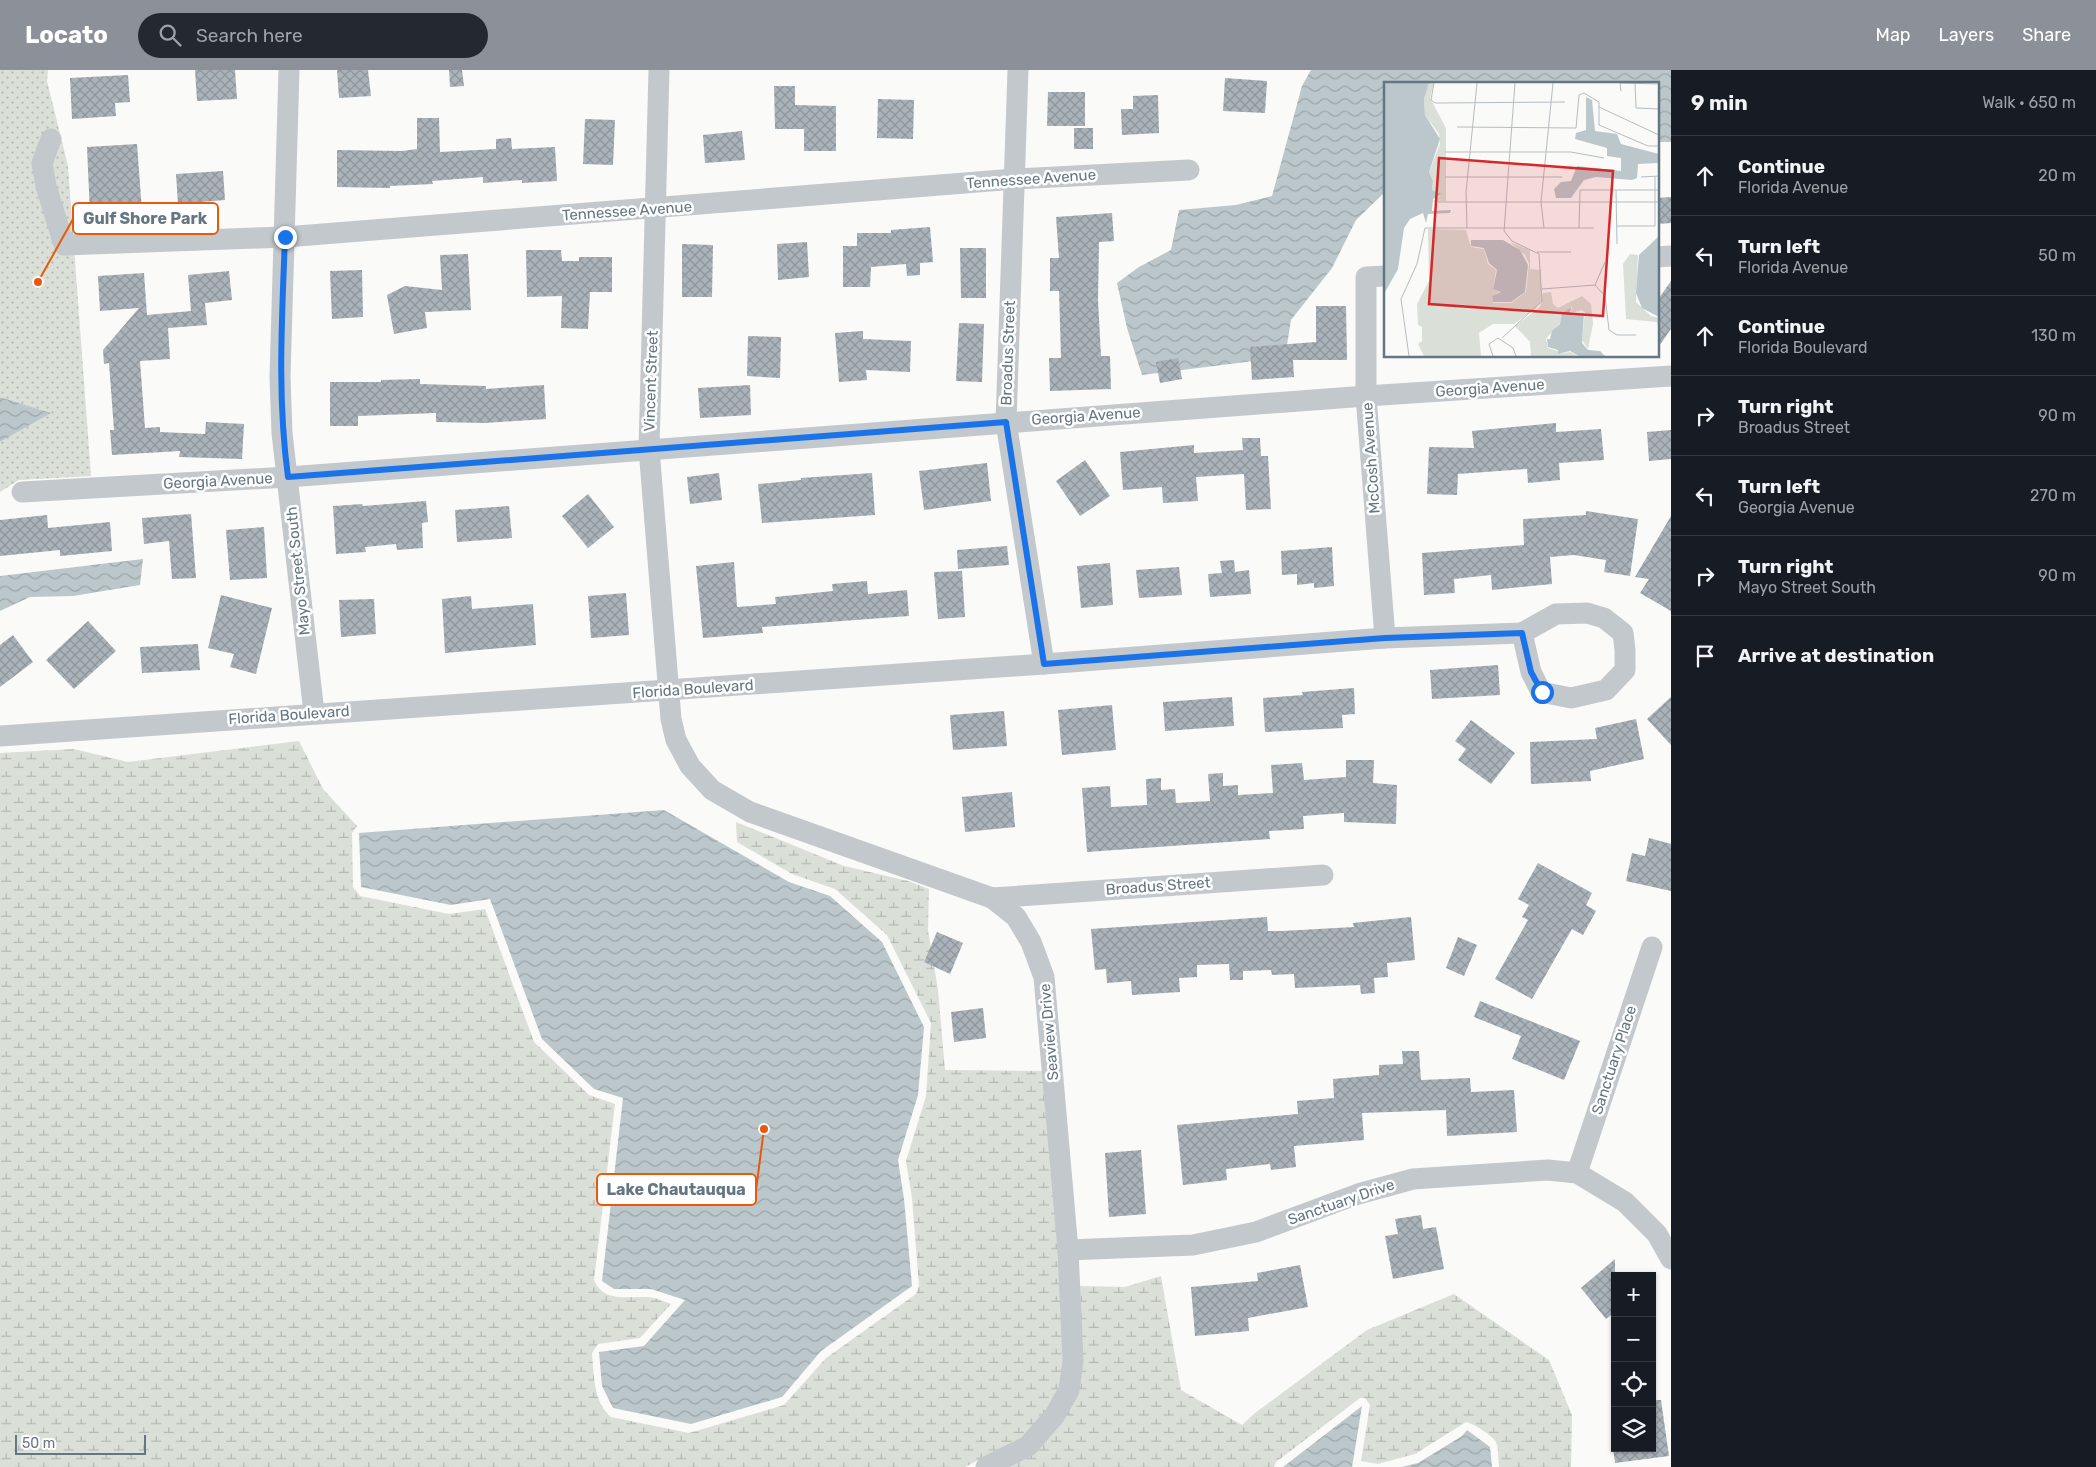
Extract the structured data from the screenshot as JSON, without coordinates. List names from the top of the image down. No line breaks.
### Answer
{"streets":{"street":["Tennessee Avenue","Broadus Street","Vincent Street","Georgia Avenue","McCosh Avenue","Mayo Street South","Florida Boulevard","Seaview Drive","Sanctuary Place","Sanctuary Drive"]},"crossings":[["Tennessee Avenue","Broadus Street"],["Tennessee Avenue","Vincent Street"],["Tennessee Avenue","Mayo Street South"],["Broadus Street","Georgia Avenue"],["Broadus Street","Florida Boulevard"],["Broadus Street","Seaview Drive"],["Vincent Street","Georgia Avenue"],["Vincent Street","Florida Boulevard"],["Vincent Street","Seaview Drive"],["Georgia Avenue","McCosh Avenue"],["Georgia Avenue","Mayo Street South"],["McCosh Avenue","Florida Boulevard"],["Mayo Street South","Florida Boulevard"],["Florida Boulevard","Seaview Drive"],["Seaview Drive","Sanctuary Drive"],["Sanctuary Place","Sanctuary Drive"]],"places":["Gulf Shore Park","Lake Chautauqua"],"scale_bar":"50 m","page":{"header":"Locato","search":"Search here","nav":["Map","Layers","Share"],"heading":["9 min","Walk · 650 m"],"list":[["Continue","Florida Avenue","20 m"],["Turn left","Florida Avenue","50 m"],["Continue","Florida Boulevard","130 m"],["Turn right","Broadus Street","90 m"],["Turn left","Georgia Avenue","270 m"],["Turn right","Mayo Street South","90 m"],"Arrive at destination"],"map_buttons":["+","−"],"scale":"50 m"}}
